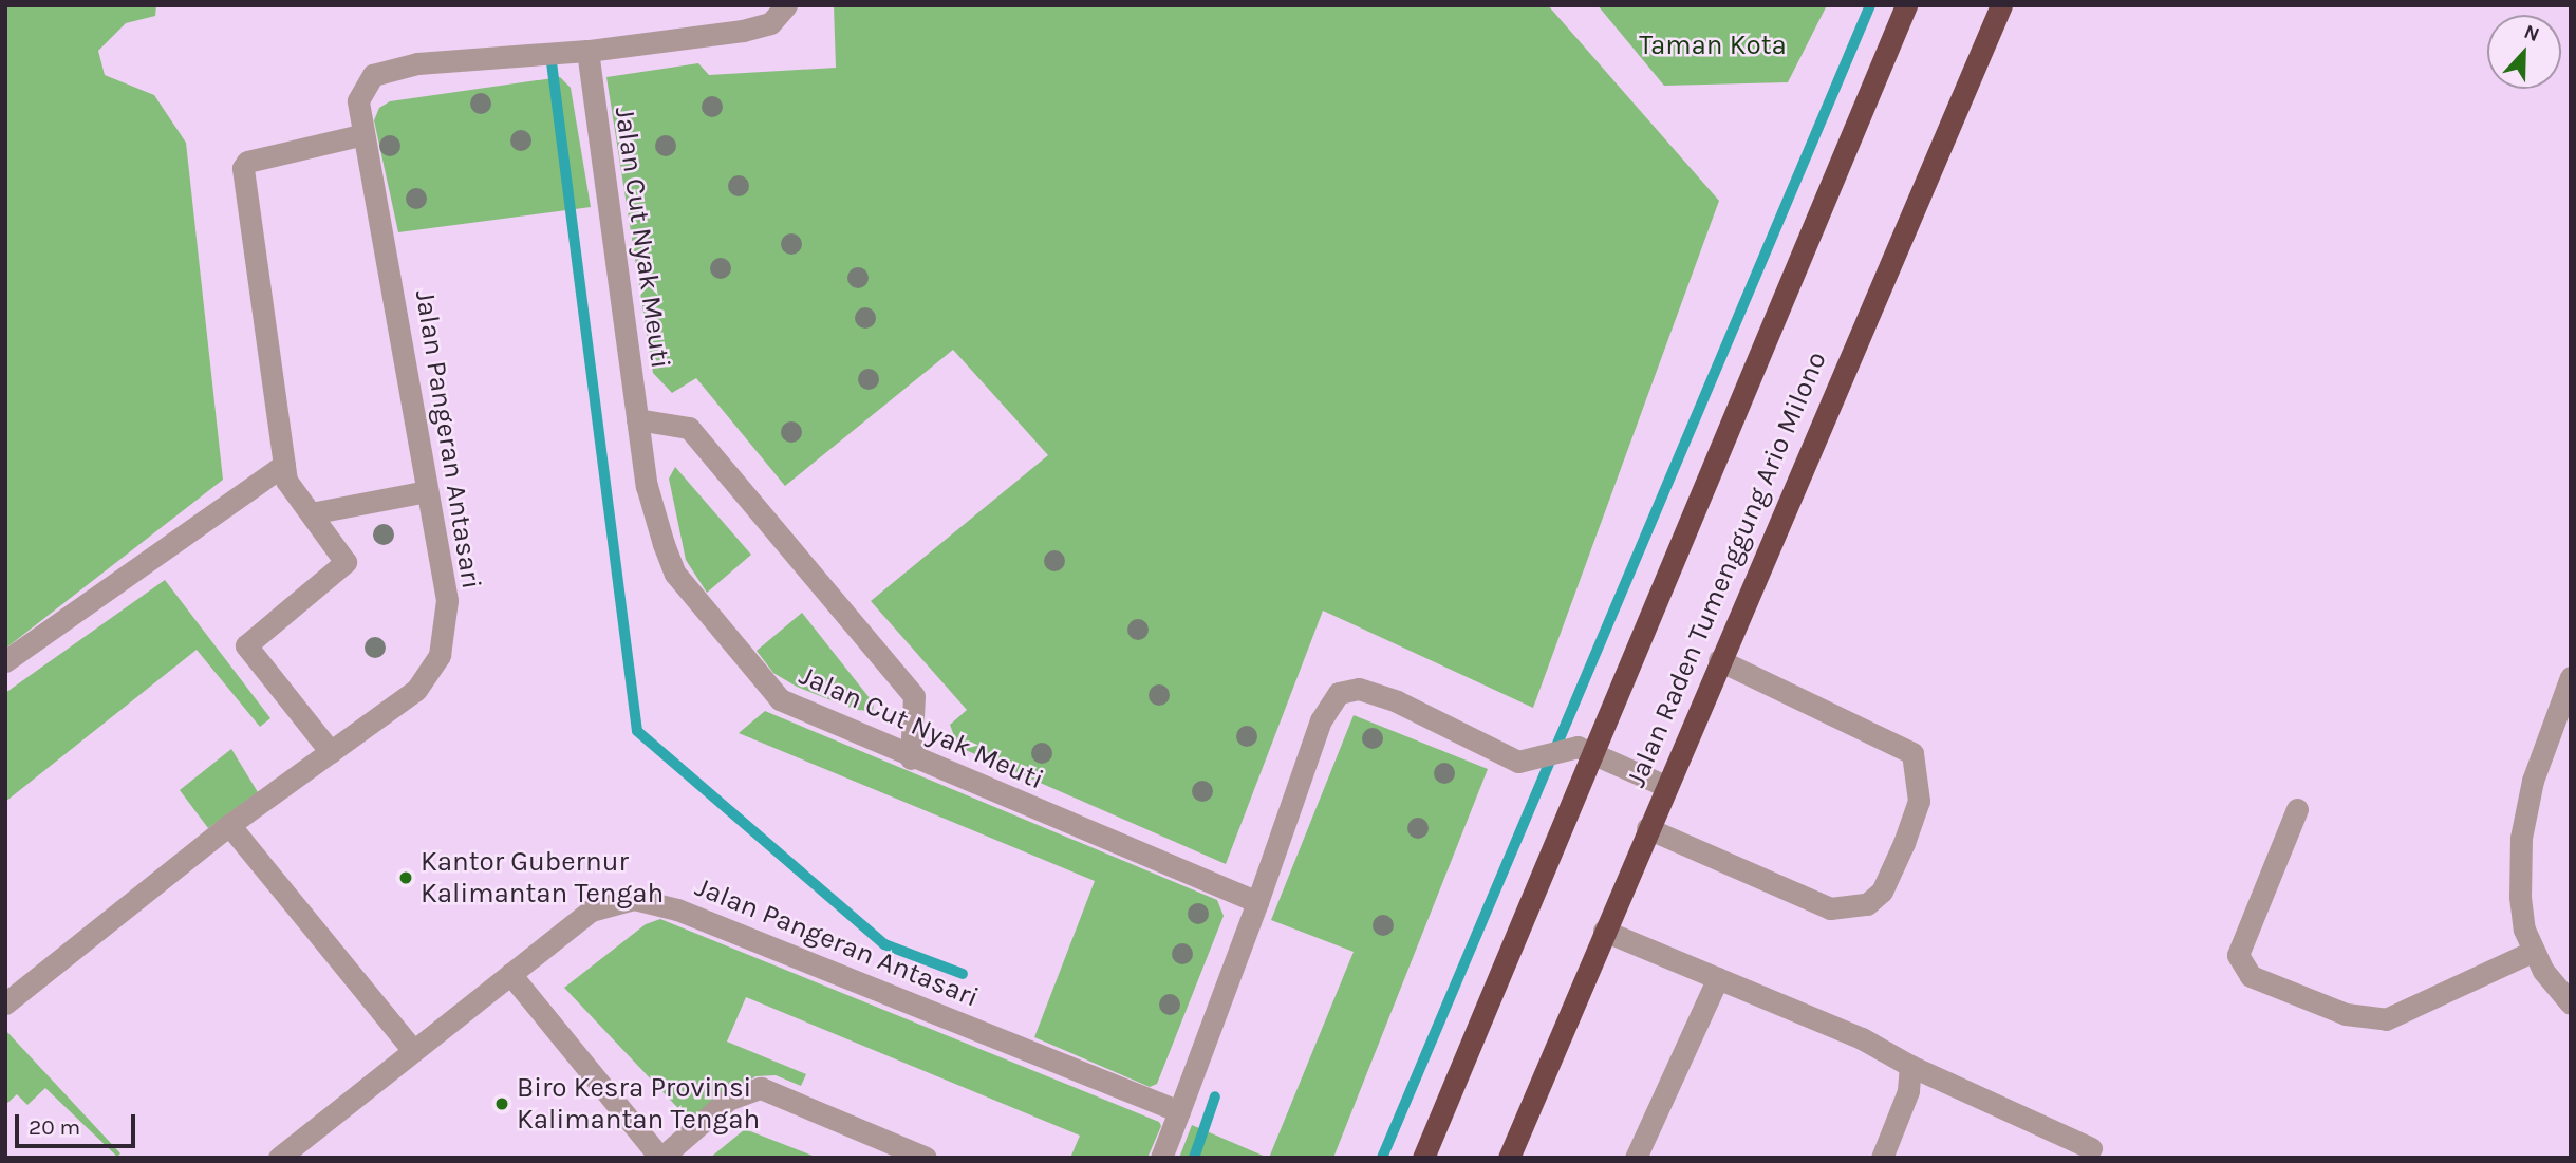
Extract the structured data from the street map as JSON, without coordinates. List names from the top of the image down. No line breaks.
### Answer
{"streets":{"highway":["Jalan Raden Tumenggung Ario Milono"],"street":["Jalan Cut Nyak Meuti","Jalan Pangeran Antasari"]},"crossings":[["Jalan Cut Nyak Meuti","Jalan Pangeran Antasari"]],"parks":["Taman Kota"],"places":["Kantor Gubernur Kalimantan Tengah","Biro Kesra Provinsi Kalimantan Tengah"],"scale_bar":"20 m","north":"top"}
